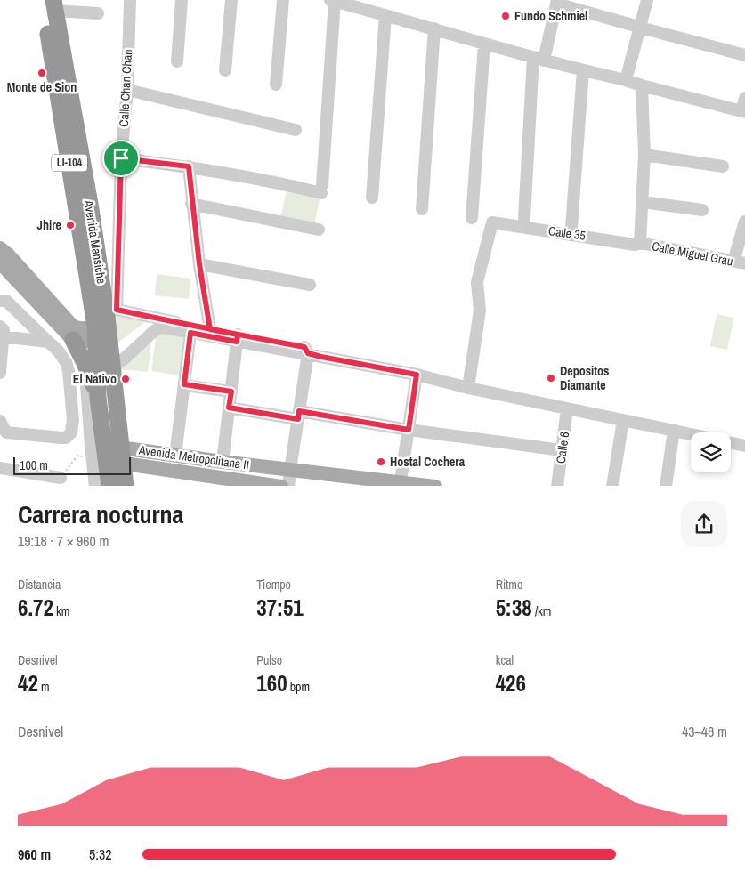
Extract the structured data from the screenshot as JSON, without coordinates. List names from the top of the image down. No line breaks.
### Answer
{"streets":{"highway":["LI-104","Avenida Mansiche"],"main road":["Avenida Metropolitana II"],"street":["Calle Chan Chan","Calle 35","Calle Miguel Grau","Calle 6"]},"crossings":[["Calle Chan Chan","Avenida Mansiche"],["Calle 35","Calle Miguel Grau"],["Avenida Mansiche","Avenida Metropolitana II"]],"places":["Fundo Schmiel","Monte de Sion","Jhire","Depositos Diamante","El Nativo","Hostal Cochera"],"scale_bar":"100 m","page":{"scale":"100 m","heading":["Carrera nocturna","19:18 · 7 × 960 m"],"stats":[["Distancia","6.72 km"],["Tiempo","37:51"],["Ritmo","5:38 /km"],["Desnivel","42 m"],["Pulso","160 bpm"],["kcal","426"]],"chart":["Desnivel","43–48 m"],"list":[{"name":"960 m","note":"5:32"}]}}
